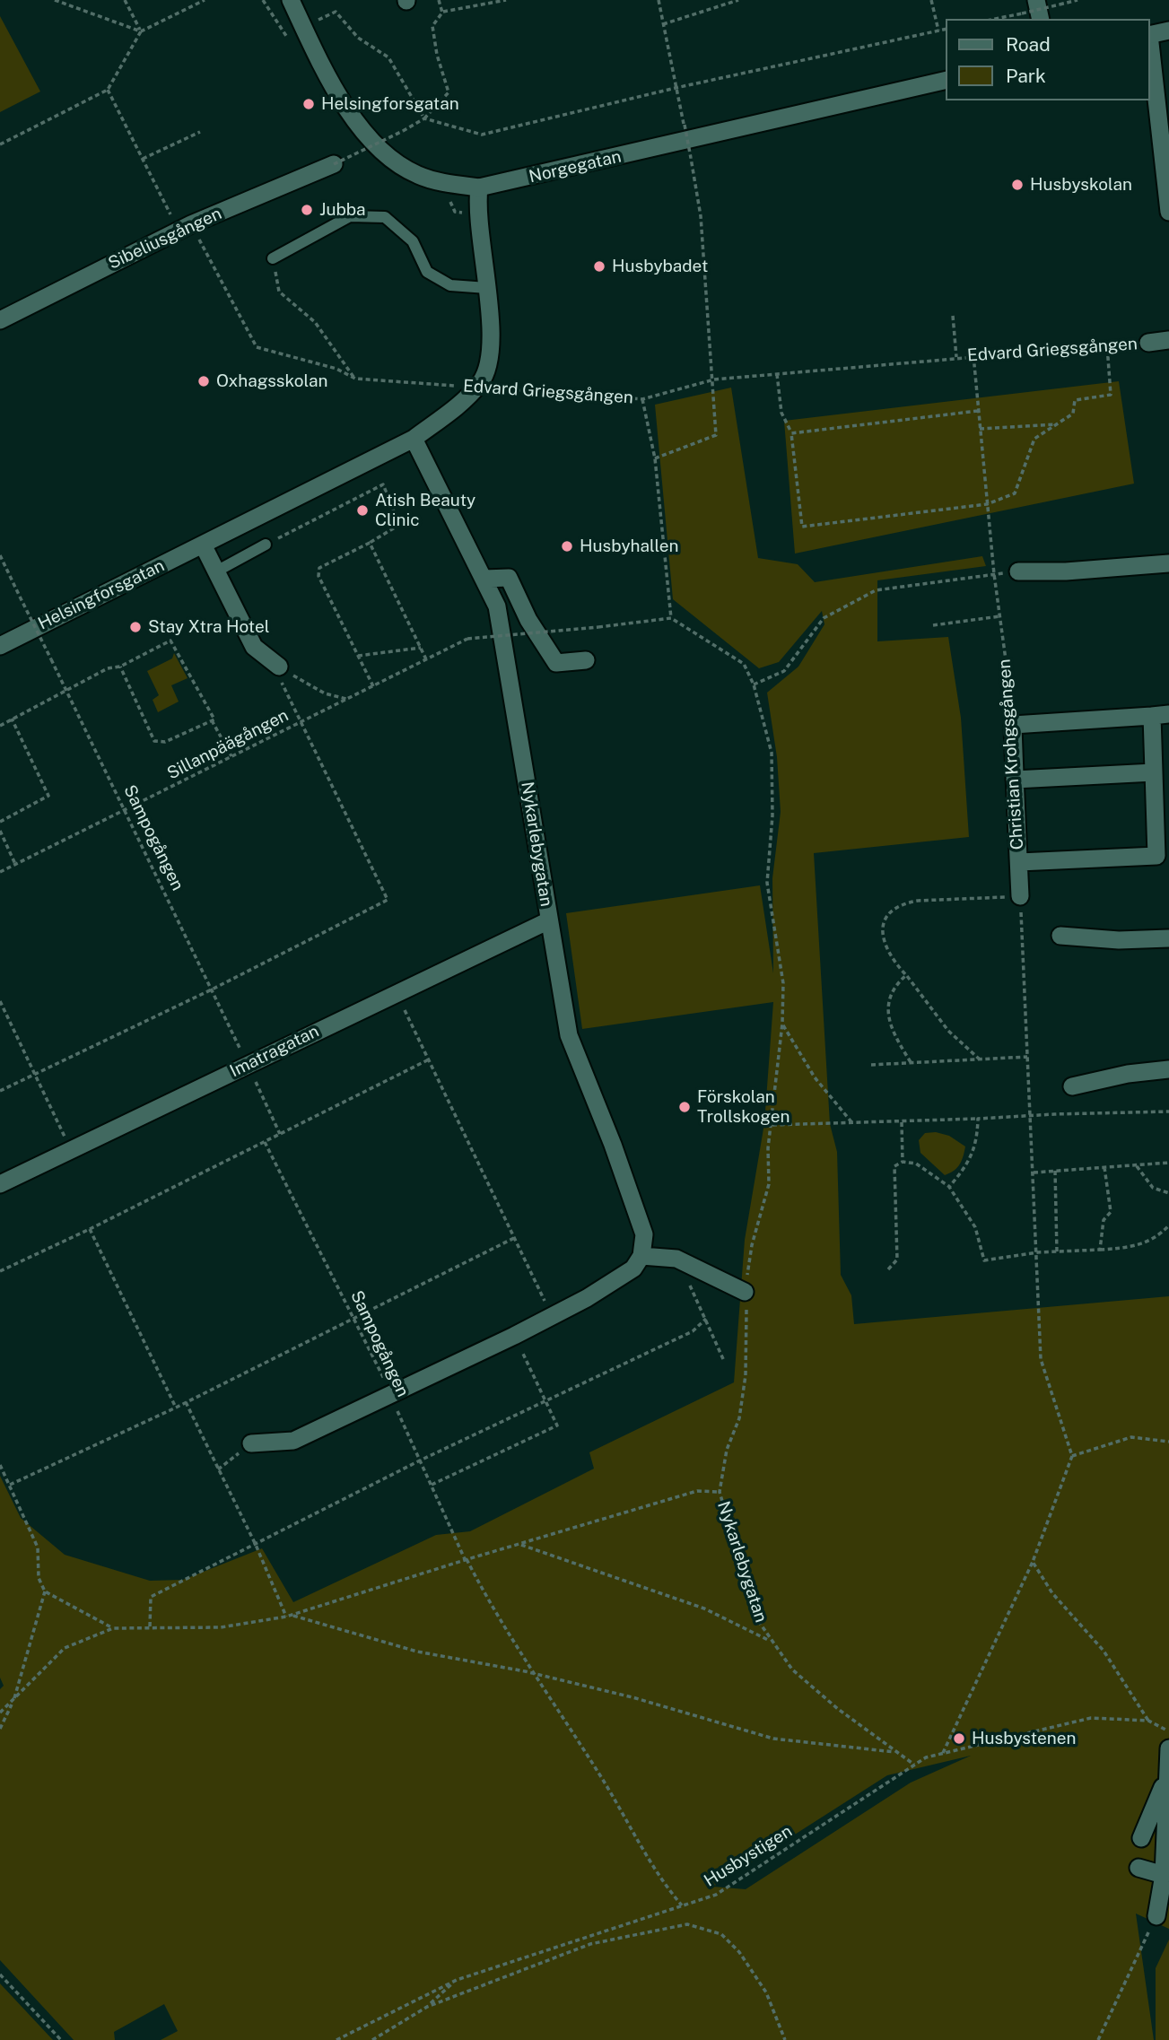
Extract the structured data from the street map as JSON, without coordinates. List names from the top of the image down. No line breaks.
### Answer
{"streets":{"street":["Norgegatan","Sibeliusgången","Edvard Griegsgången","Helsingforsgatan","Christian Krohgsgången","Nykarlebygatan","Imatragatan"],"path":["Sillanpäägången","Sampogången","Husbystigen"]},"crossings":[["Norgegatan","Helsingforsgatan"],["Sibeliusgången","Edvard Griegsgången"],["Edvard Griegsgången","Helsingforsgatan"],["Edvard Griegsgången","Christian Krohgsgången"],["Helsingforsgatan","Nykarlebygatan"],["Sillanpäägången","Sampogången"],["Sillanpäägången","Nykarlebygatan"],["Sampogången","Imatragatan"],["Sampogången","Husbystigen"],["Nykarlebygatan","Imatragatan"],["Nykarlebygatan","Husbystigen"]],"places":["Helsingforsgatan","Husbyskolan","Jubba","Husbybadet","Oxhagsskolan","Atish Beauty Clinic","Husbyhallen","Stay Xtra Hotel","Förskolan Trollskogen","Husbystenen"],"legend":["Road","Park"]}
